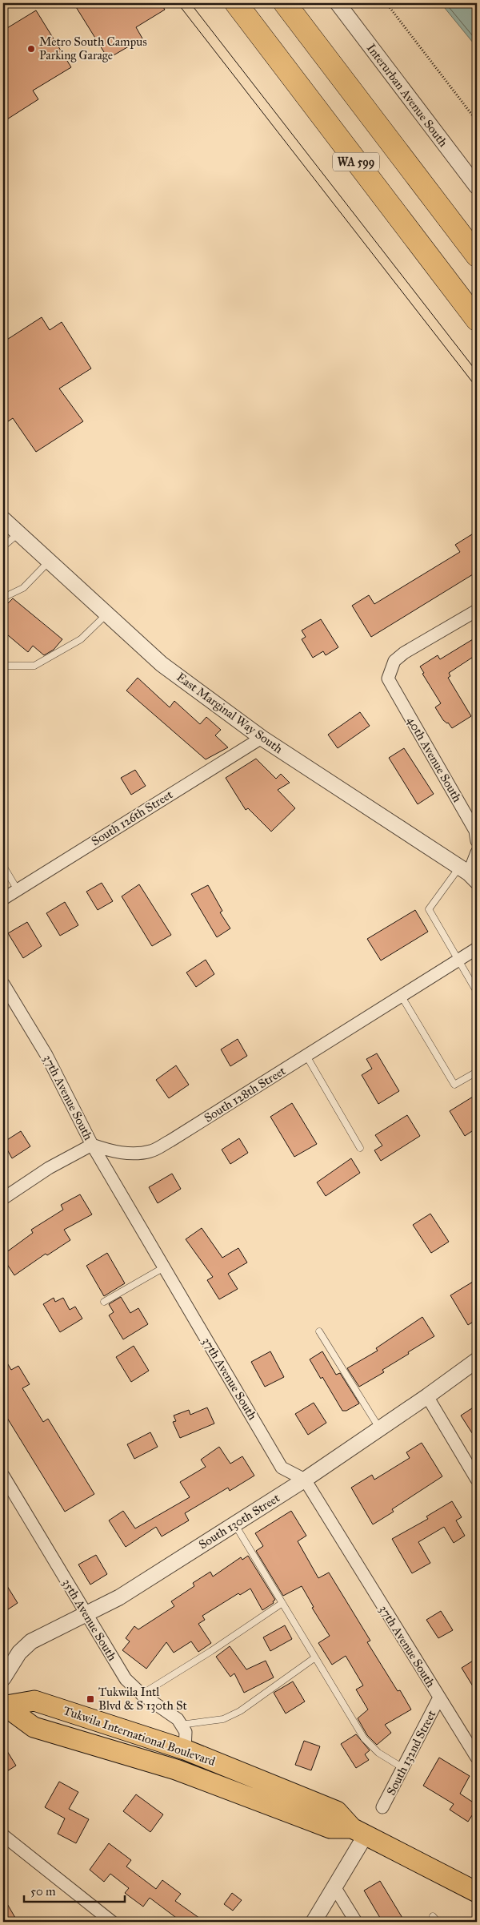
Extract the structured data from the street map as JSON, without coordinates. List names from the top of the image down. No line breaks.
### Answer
{"streets":{"highway":["WA 599"],"main road":["Tukwila International Boulevard"],"street":["Interurban Avenue South","East Marginal Way South","40th Avenue South","South 126th Street","South 128th Street","37th Avenue South","South 130th Street","35th Avenue South","South 132nd Street"]},"crossings":[["East Marginal Way South","South 126th Street"],["South 128th Street","37th Avenue South"],["37th Avenue South","South 130th Street"],["37th Avenue South","South 132nd Street"],["South 130th Street","35th Avenue South"]],"places":{"other":["Metro South Campus Parking Garage"],"transit":["Tukwila Intl Blvd & S 130th St"]},"scale_bar":"50 m"}
